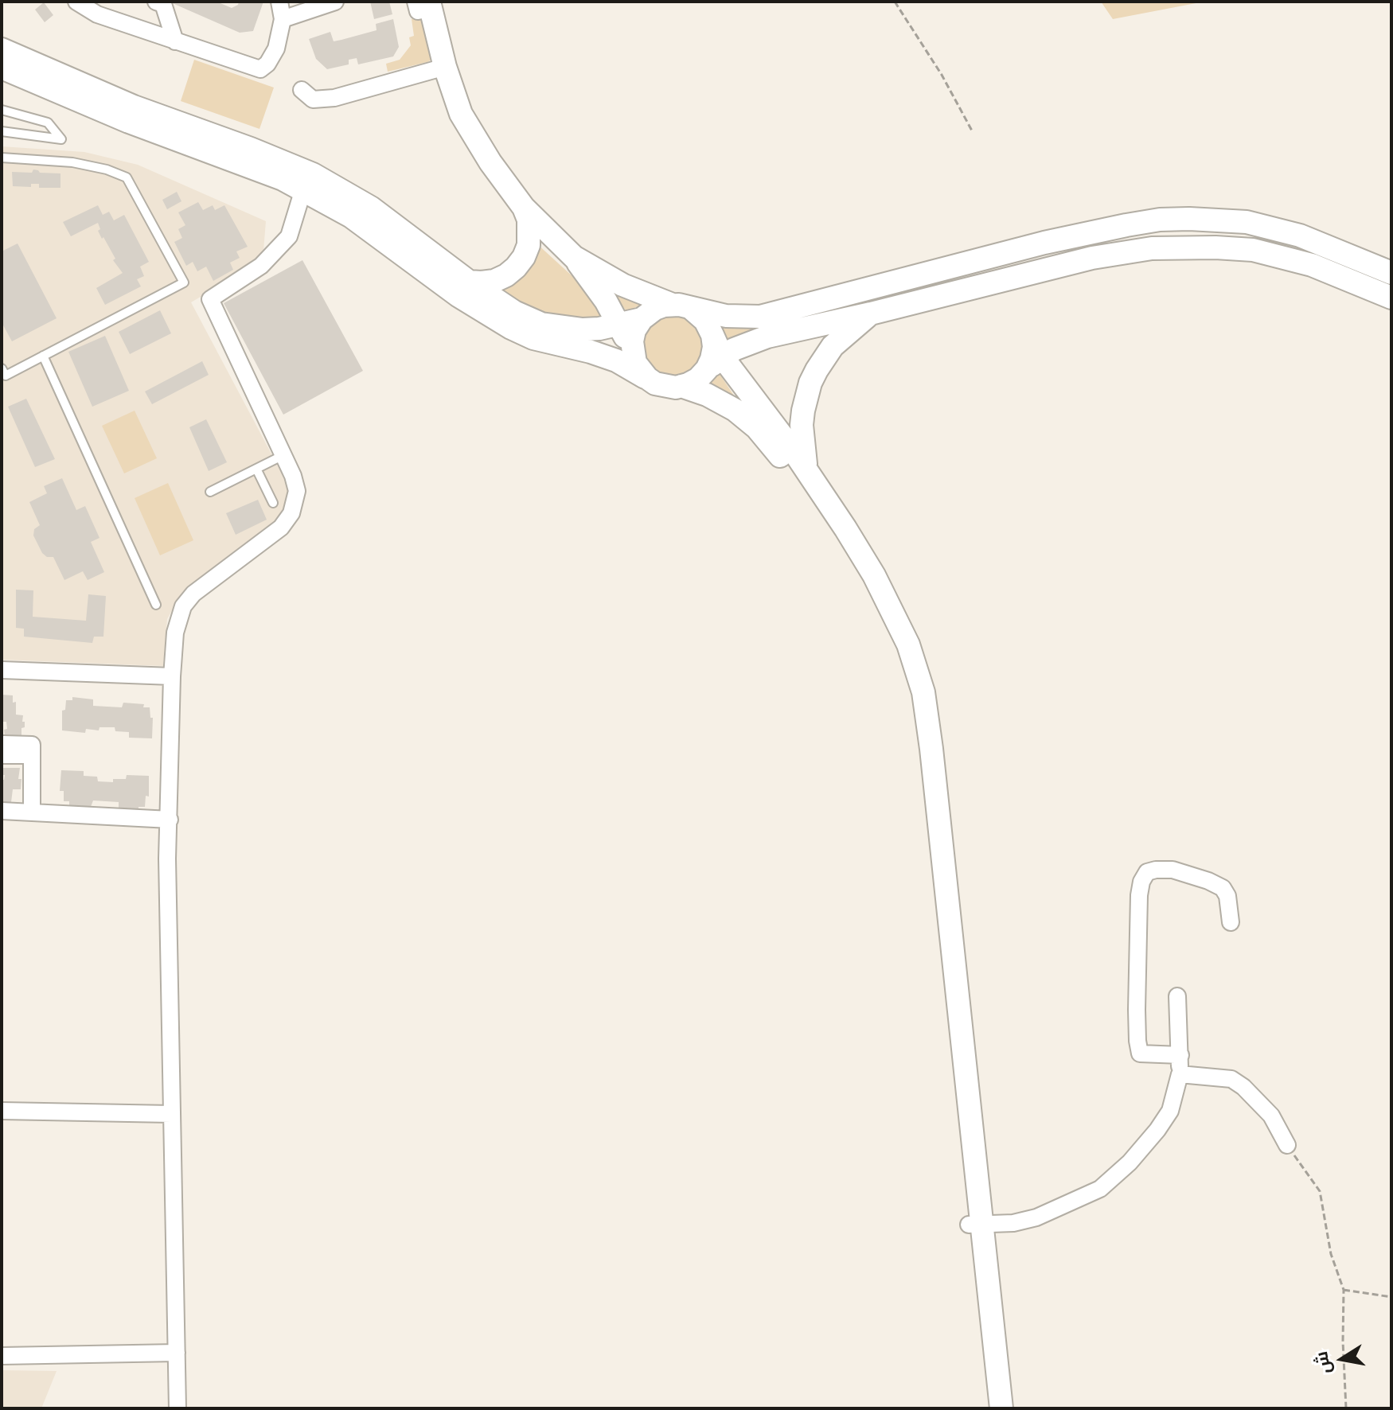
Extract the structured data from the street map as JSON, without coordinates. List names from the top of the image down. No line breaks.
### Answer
{"north":"left"}
